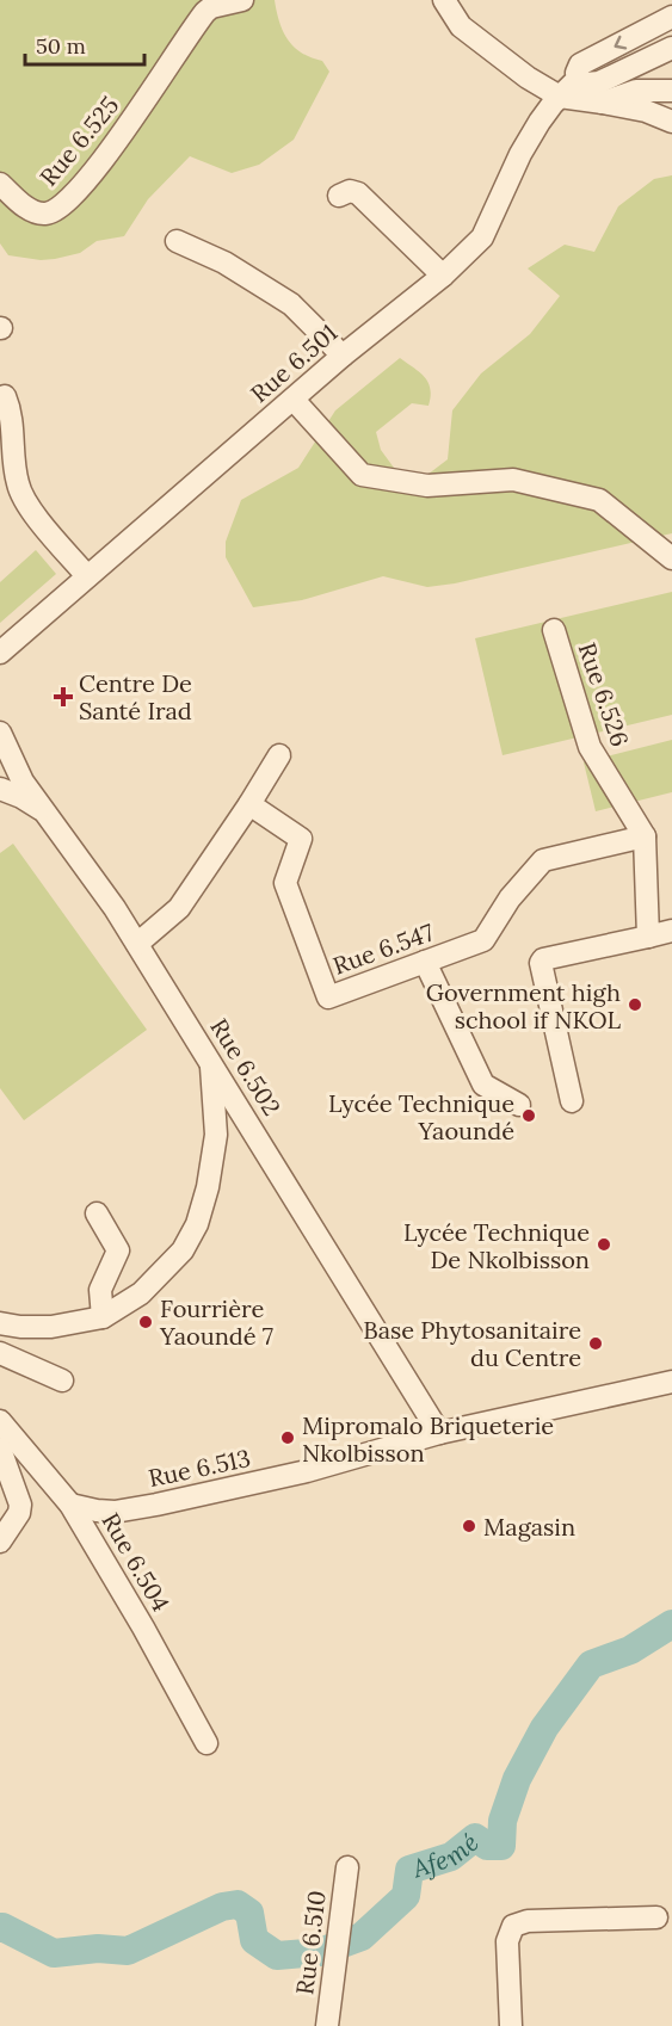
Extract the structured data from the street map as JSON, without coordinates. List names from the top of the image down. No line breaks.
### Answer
{"streets":{"street":["Rue 6.525","Rue 6.501","Rue 6.526","Rue 6.547","Rue 6.502","Rue 6.513","Rue 6.504","Rue 6.510"]},"crossings":[["Rue 6.526","Rue 6.547"],["Rue 6.502","Rue 6.513"],["Rue 6.513","Rue 6.504"]],"water":["Afemé"],"places":{"health":["Centre De Santé Irad"],"other":["Government high school if NKOL","Lycée Technique Yaoundé","Lycée Technique De Nkolbisson","Fourrière Yaoundé 7","Base Phytosanitaire du Centre","Mipromalo Briqueterie Nkolbisson","Magasin"]},"scale_bar":"50 m"}
